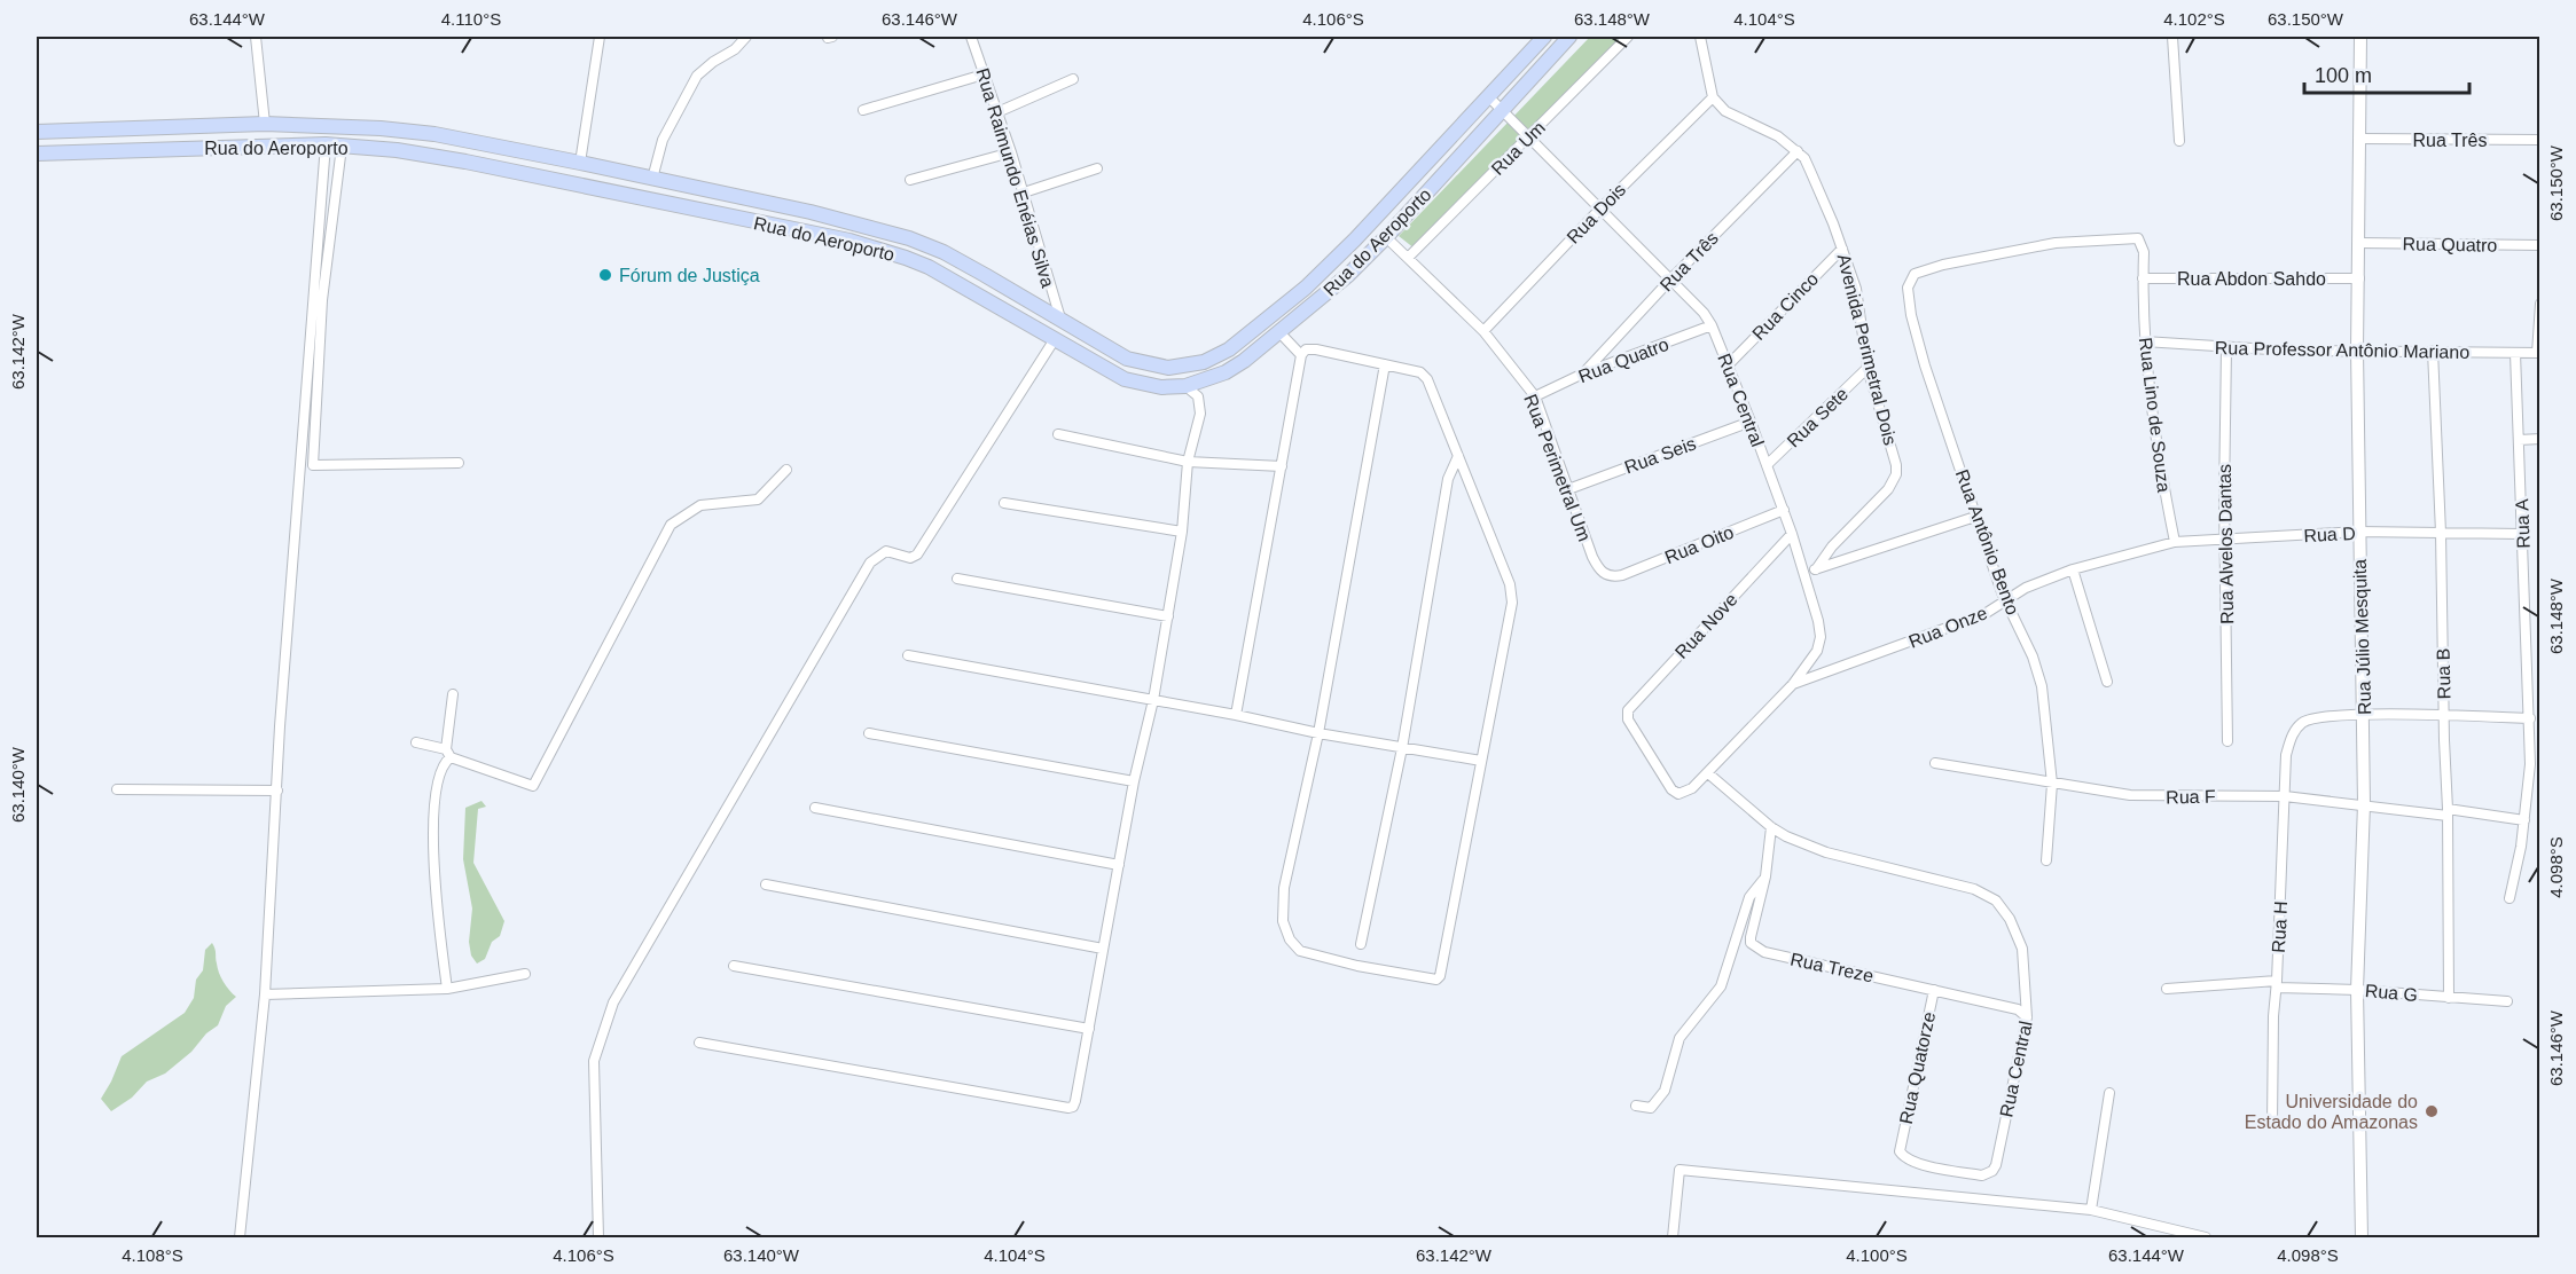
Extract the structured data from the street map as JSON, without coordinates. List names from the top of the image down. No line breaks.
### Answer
{"streets":{"main road":["Rua do Aeroporto"],"street":["Rua Três","Rua Um","Rua Raimundo Enéias Silva","Rua Dois","Rua Quatro","Rua Abdon Sahdo","Rua Cinco","Avenida Perimetral Dois","Rua Professor Antônio Mariano","Rua Central","Rua Lino de Souza","Rua Sete","Rua Seis","Rua Perimetral Um","Rua A","Rua D","Rua Antônio Bento","Rua Oito","Rua Alvelos Dantas","Rua Nove","Rua Onze","Rua Júlio Mesquita","Rua B","Rua F","Rua H","Rua Treze","Rua G","Rua Quatorze"]},"crossings":[["Rua Três","Rua Quatro"],["Rua Três","Avenida Perimetral Dois"],["Rua Três","Rua Central"],["Rua Três","Rua Júlio Mesquita"],["Rua do Aeroporto","Rua Raimundo Enéias Silva"],["Rua do Aeroporto","Rua Central"],["Rua do Aeroporto","Rua Perimetral Um"],["Rua Um","Rua Central"],["Rua Um","Rua Perimetral Um"],["Rua Dois","Avenida Perimetral Dois"],["Rua Dois","Rua Central"],["Rua Dois","Rua Perimetral Um"],["Rua Quatro","Rua Central"],["Rua Quatro","Rua Perimetral Um"],["Rua Quatro","Rua Júlio Mesquita"],["Rua Abdon Sahdo","Rua Lino de Souza"],["Rua Abdon Sahdo","Rua Júlio Mesquita"],["Rua Cinco","Avenida Perimetral Dois"],["Rua Cinco","Rua Central"],["Avenida Perimetral Dois","Rua Sete"],["Rua Professor Antônio Mariano","Rua Lino de Souza"],["Rua Professor Antônio Mariano","Rua A"],["Rua Professor Antônio Mariano","Rua Alvelos Dantas"],["Rua Professor Antônio Mariano","Rua Júlio Mesquita"],["Rua Professor Antônio Mariano","Rua B"],["Rua Central","Rua Sete"],["Rua Central","Rua Seis"],["Rua Central","Rua Oito"],["Rua Central","Rua Nove"],["Rua Central","Rua Onze"],["Rua Central","Rua Treze"],["Rua Central","Rua Quatorze"],["Rua Lino de Souza","Rua D"],["Rua Lino de Souza","Rua Antônio Bento"],["Rua Seis","Rua Perimetral Um"],["Rua Perimetral Um","Rua Oito"],["Rua A","Rua D"],["Rua A","Rua F"],["Rua D","Rua Alvelos Dantas"],["Rua D","Rua Onze"],["Rua D","Rua Júlio Mesquita"],["Rua D","Rua B"],["Rua Antônio Bento","Rua Onze"],["Rua Antônio Bento","Rua F"],["Rua Júlio Mesquita","Rua F"],["Rua Júlio Mesquita","Rua H"],["Rua Júlio Mesquita","Rua G"],["Rua B","Rua F"],["Rua B","Rua G"],["Rua F","Rua H"],["Rua H","Rua G"],["Rua Treze","Rua Quatorze"]],"places":["Fórum de Justiça","Universidade do Estado do Amazonas"],"scale_bar":"100 m","coordinates":["63.144°W","4.110°S","63.146°W","4.106°S","63.148°W","4.104°S","4.102°S","63.150°W","63.142°W","63.140°W","4.098°S","4.108°S","4.100°S"]}
